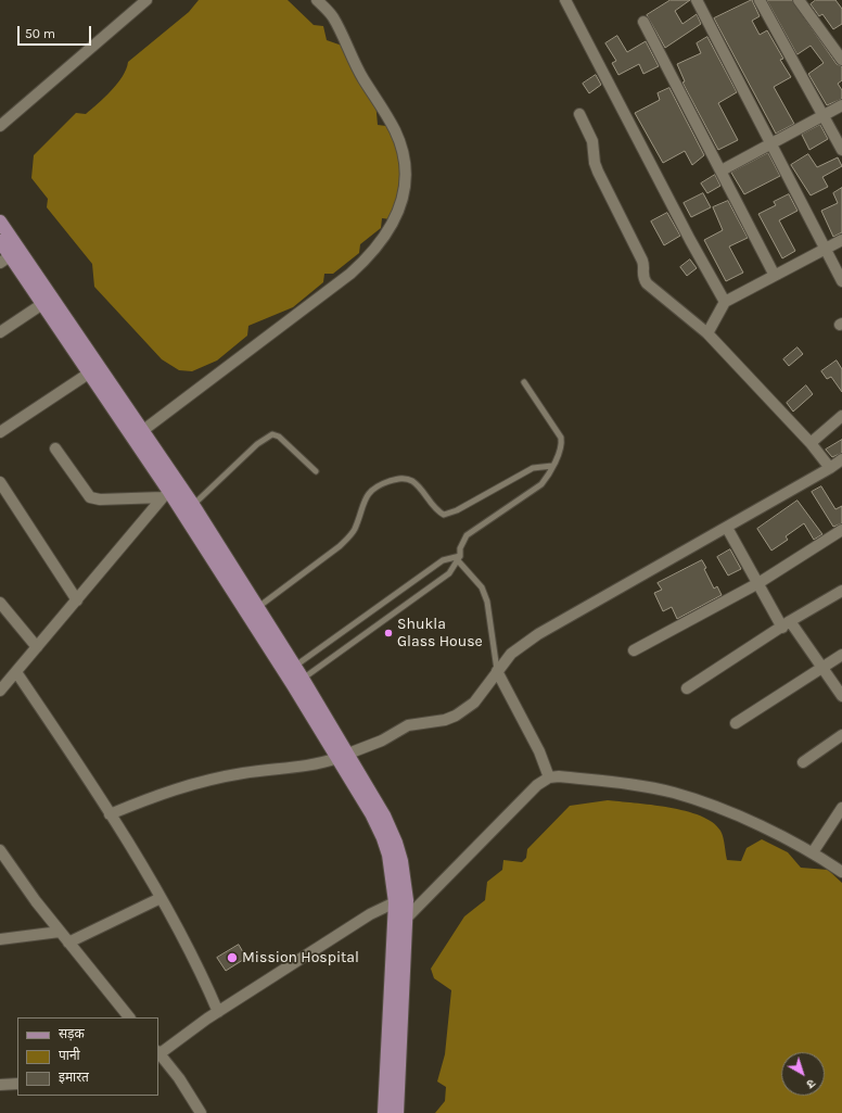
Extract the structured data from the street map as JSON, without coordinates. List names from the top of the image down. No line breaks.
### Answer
{"places":["Shukla Glass House","Mission Hospital"],"legend":["सड़क","पानी","इमारत"],"scale_bar":"50 m","north":"bottom right"}
